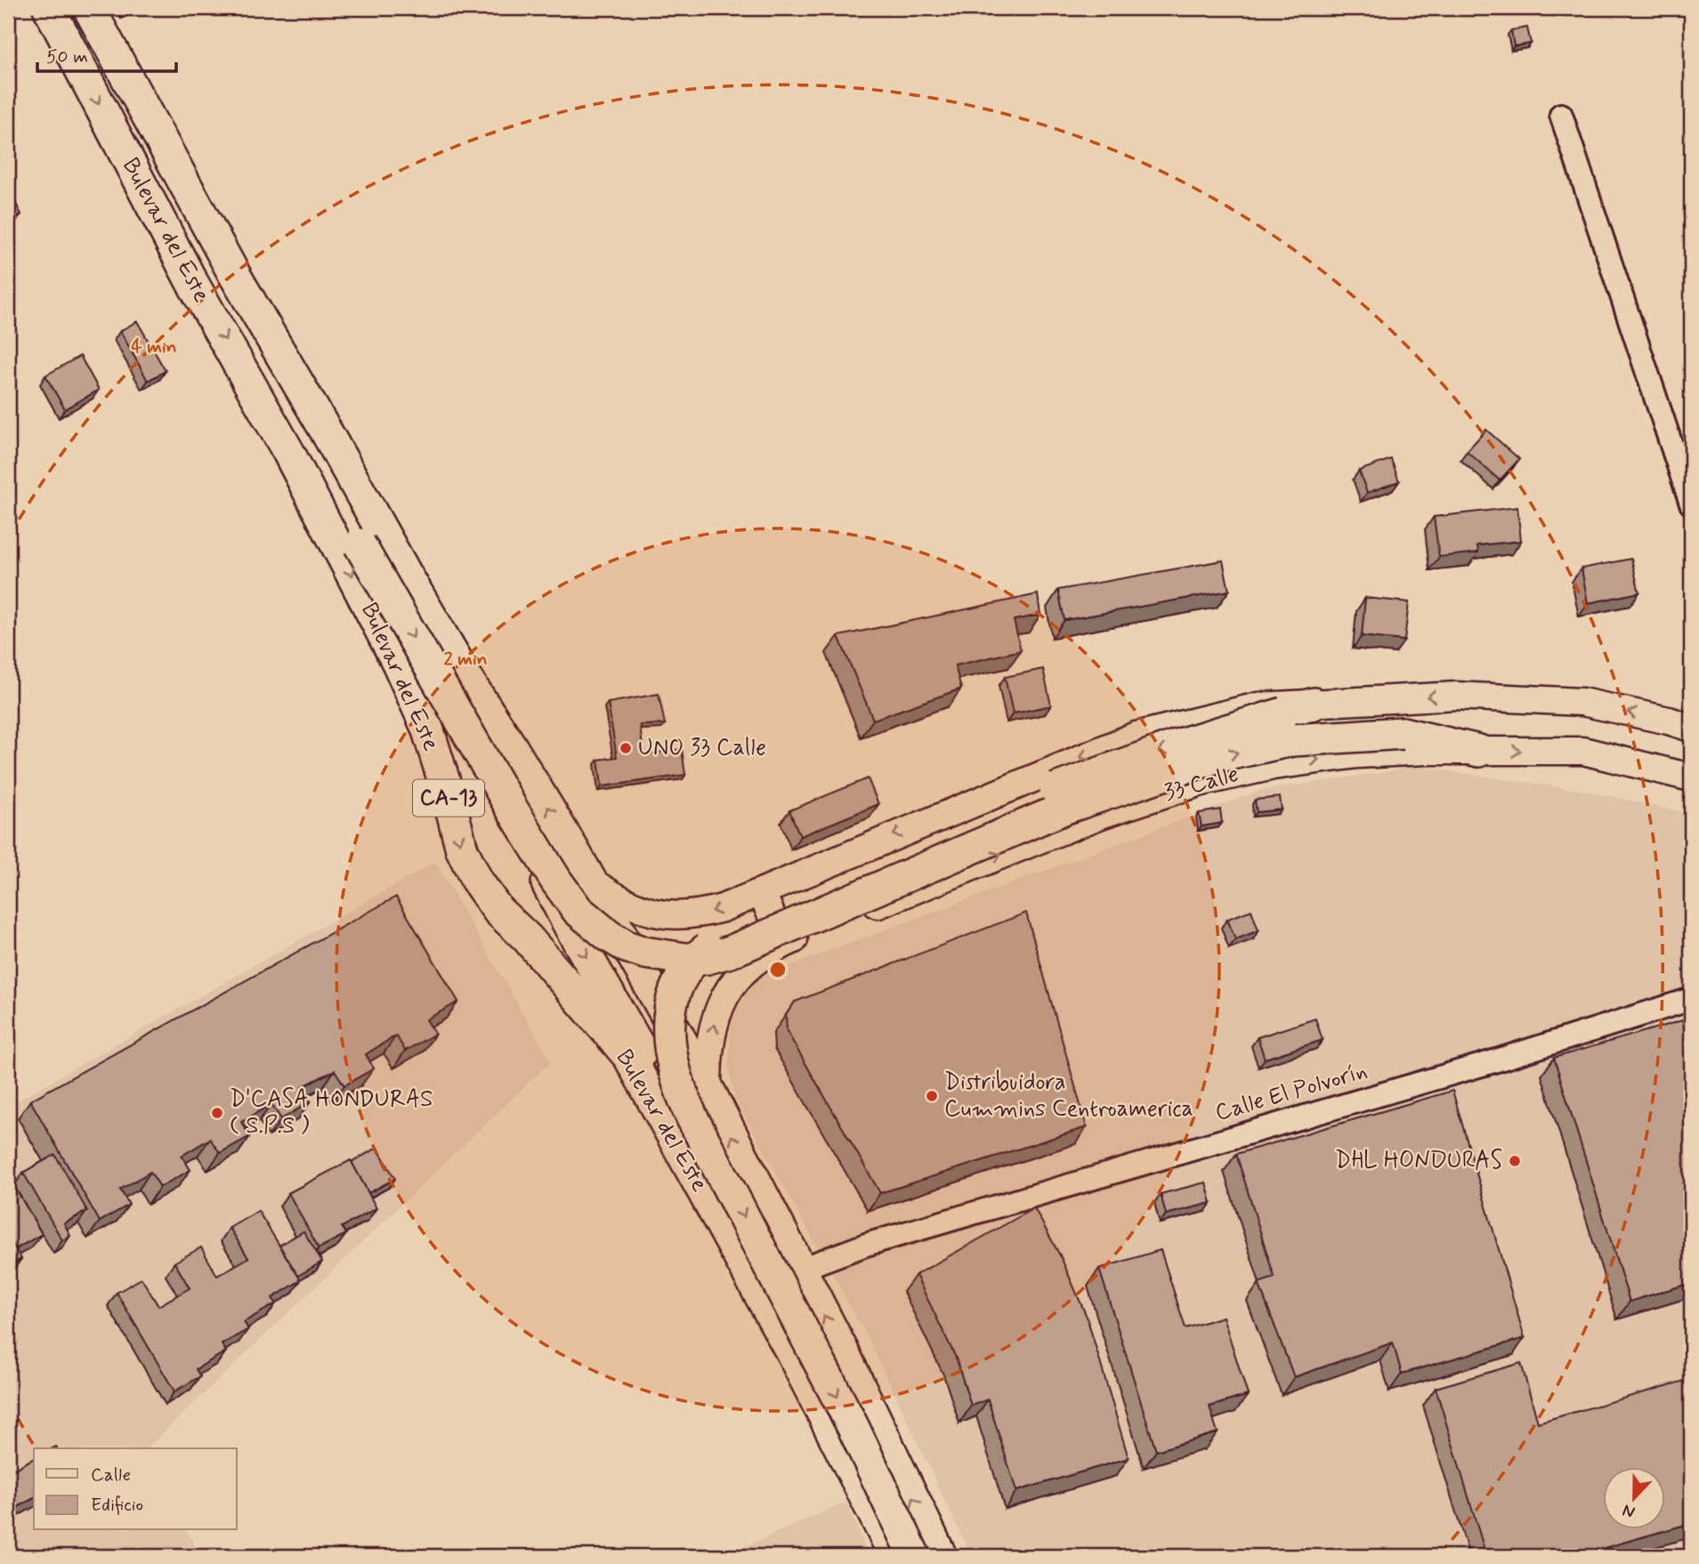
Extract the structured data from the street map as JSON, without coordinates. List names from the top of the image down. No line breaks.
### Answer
{"streets":{"highway":["Bulevar del Este","CA-13"],"main road":["33 Calle"],"street":["Calle El Polvorín"]},"crossings":[["Bulevar del Este","33 Calle"],["Bulevar del Este","Calle El Polvorín"]],"places":["UNO 33 Calle","Distribuidora Cummins Centroamerica","D'CASA HONDURAS ( S.P.S )","DHL HONDURAS"],"legend":["Calle","Edificio"],"scale_bar":"50 m","north":"bottom","rings":["4 min","2 min"]}
